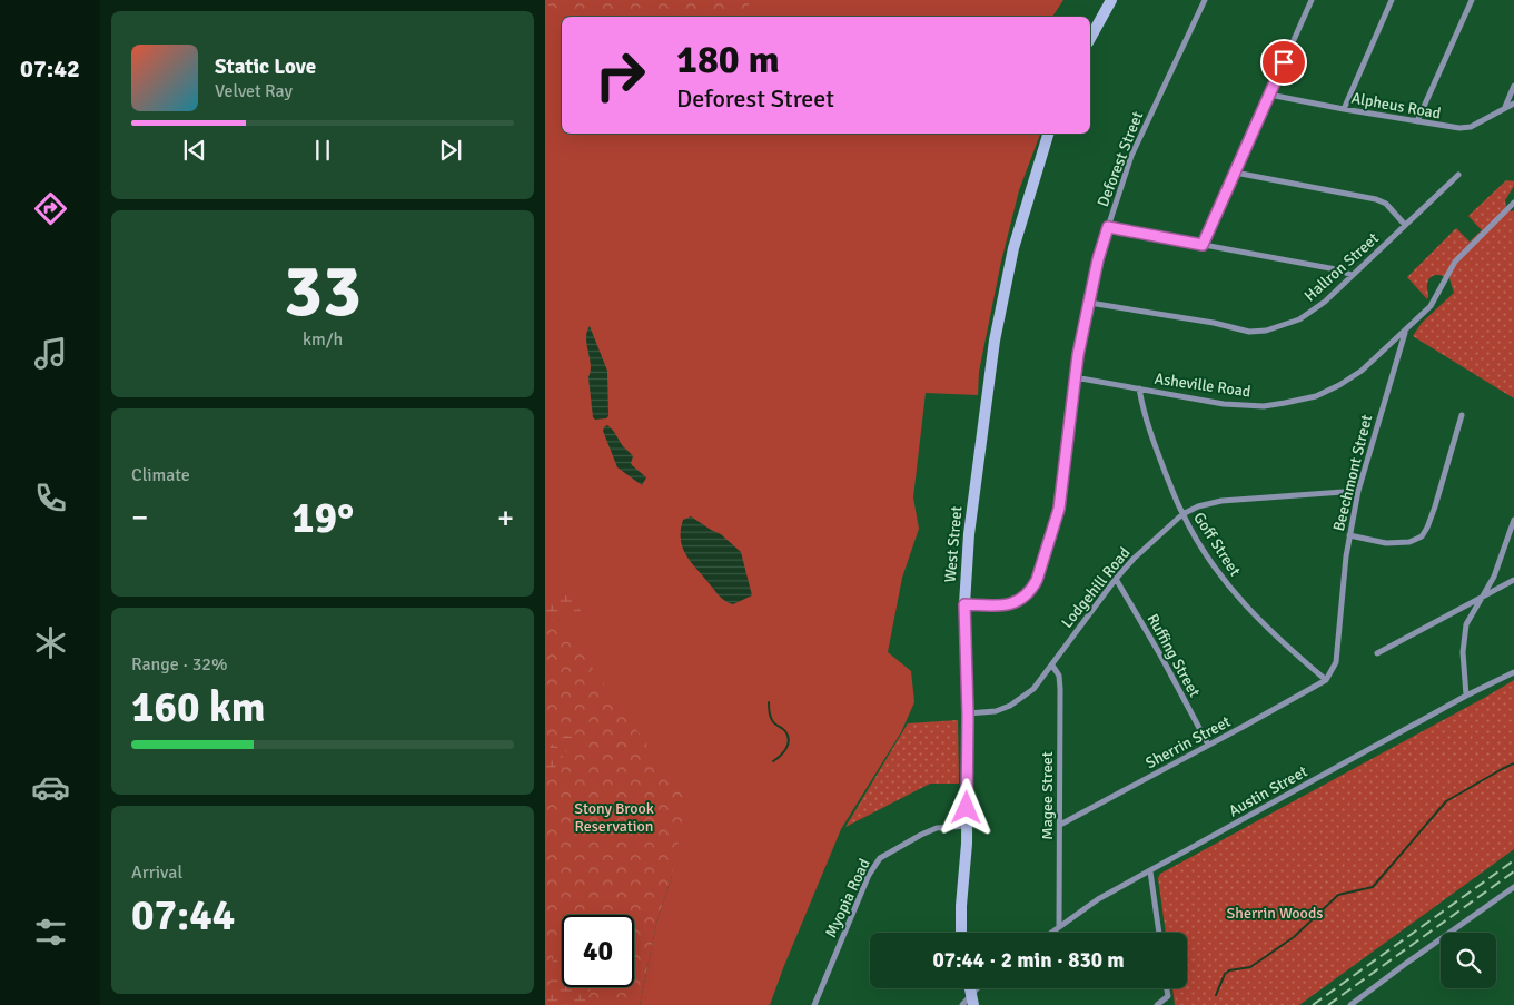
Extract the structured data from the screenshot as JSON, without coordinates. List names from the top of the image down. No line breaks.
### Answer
{"streets":{"street":["Alpheus Road","Deforest Street","Hallron Street","Asheville Road","Beechmont Street","West Street","Goff Street","Lodgehill Road","Ruffing Street","Sherrin Street","Austin Street","Magee Street","Myopia Road"]},"crossings":[["Deforest Street","Hallron Street"],["Deforest Street","Asheville Road"],["Deforest Street","West Street"],["Asheville Road","Beechmont Street"],["Asheville Road","Goff Street"],["Beechmont Street","Goff Street"],["Beechmont Street","Lodgehill Road"],["Beechmont Street","Sherrin Street"],["West Street","Lodgehill Road"],["West Street","Myopia Road"],["Goff Street","Lodgehill Road"],["Goff Street","Sherrin Street"],["Lodgehill Road","Ruffing Street"],["Lodgehill Road","Magee Street"],["Ruffing Street","Sherrin Street"],["Sherrin Street","Magee Street"],["Austin Street","Magee Street"]],"parks":["Stony Brook Reservation","Sherrin Woods"],"page":{"tabs":"07:42","turn":["180 m","Deforest Street"],"song":["Static Love","Velvet Ray"],"tile":[["33","km/h"],"Climate",["Range · 32%","160 km"],["Arrival","07:44"]],"heat":["−","19°","+"],"limit":"40","trip":"07:44 · 2 min · 830 m"}}
